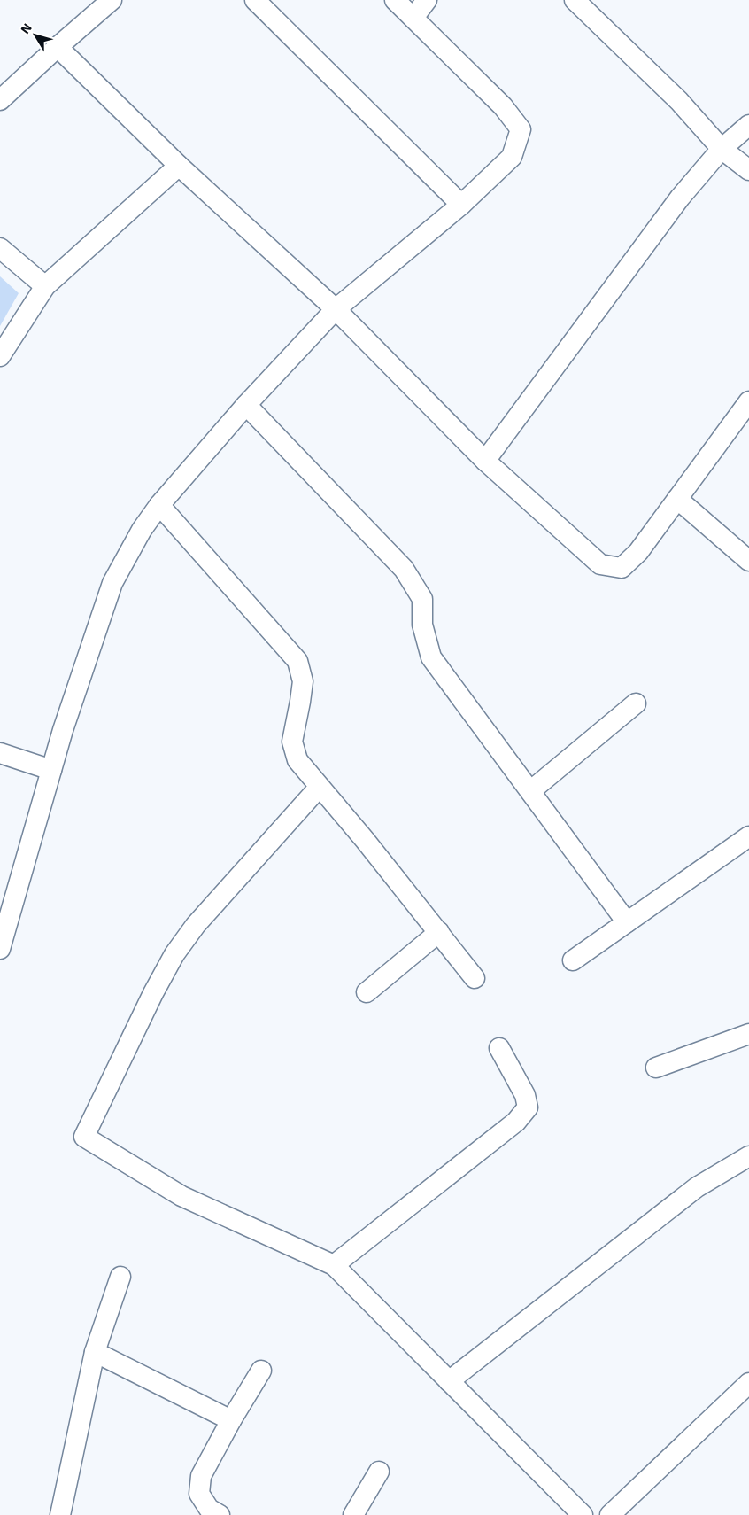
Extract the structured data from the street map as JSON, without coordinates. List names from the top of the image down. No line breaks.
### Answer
{"north":"top left"}
